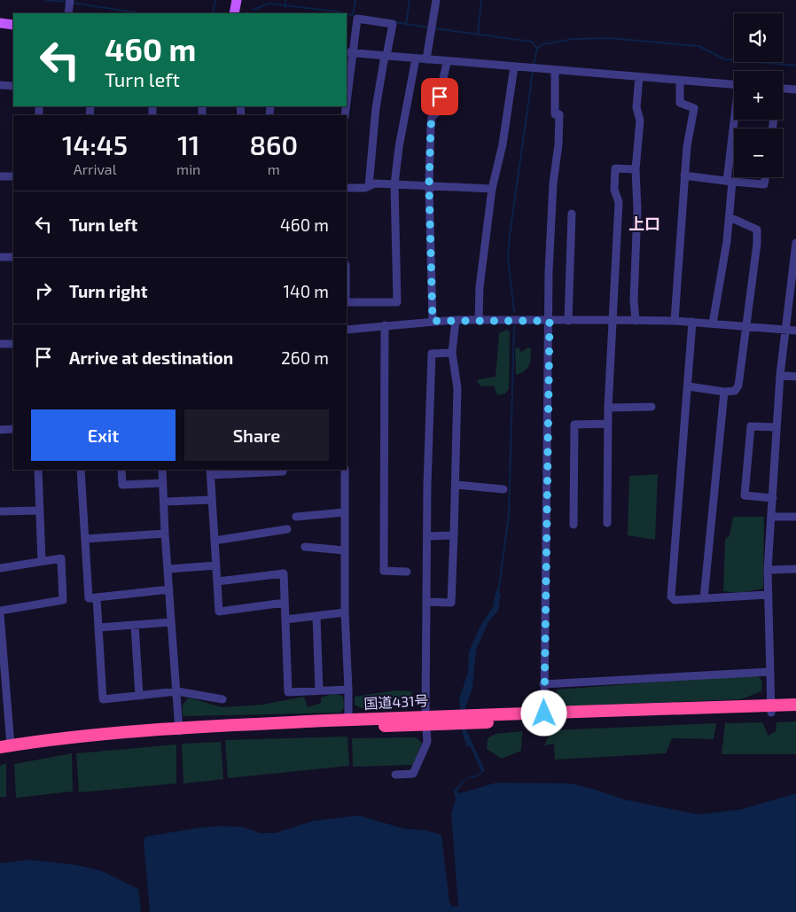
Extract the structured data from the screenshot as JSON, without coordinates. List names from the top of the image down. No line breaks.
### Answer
{"streets":{"highway":["国道431号"]},"districts":["上口"],"page":{"map_buttons":["+","−"],"turn":["460 m","Turn left"],"eta":["14:45","Arrival","11","min","860","m"],"list":[{"name":"Turn left","value":"460 m"},{"name":"Turn right","value":"140 m"},{"name":"Arrive at destination","value":"260 m"}],"buttons":["Exit","Share"]}}
